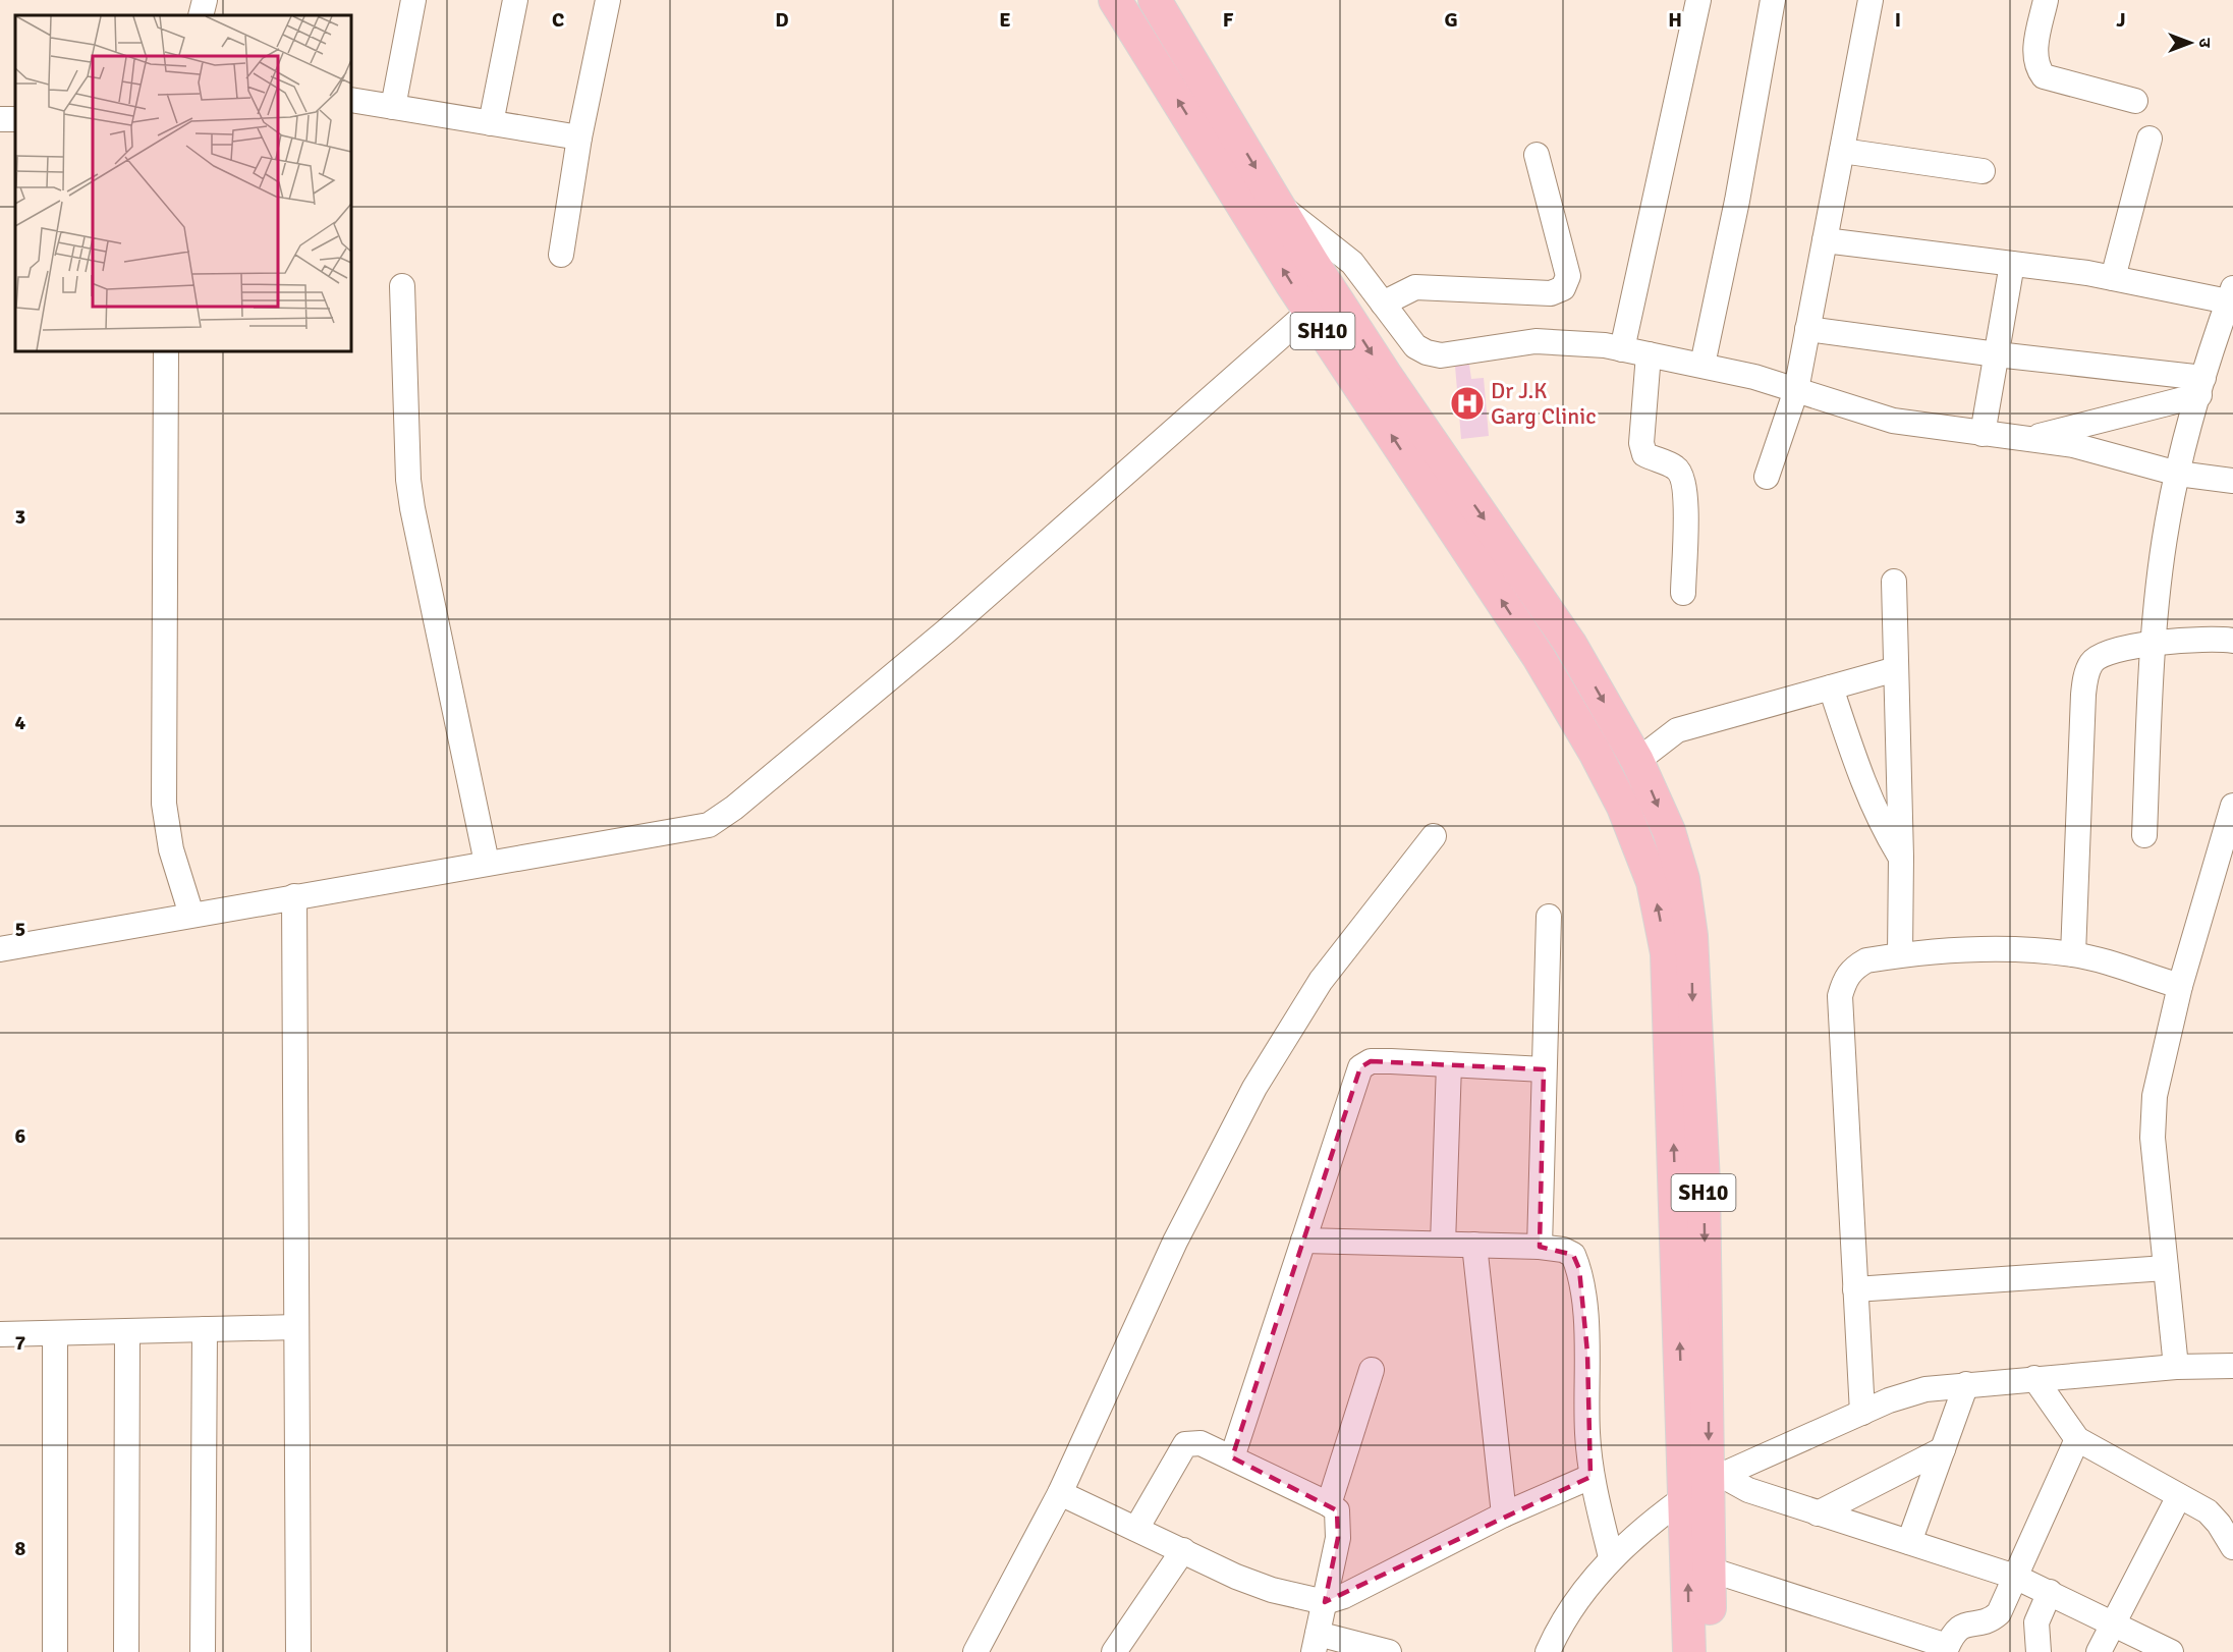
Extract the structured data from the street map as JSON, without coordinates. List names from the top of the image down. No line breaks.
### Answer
{"streets":{"main road":["SH10"]},"places":{"hospital":["Dr J.K Garg Clinic"]},"north":"right","grid":{"columns":["C","D","E","F","G","H","I","J"],"rows":["3","4","5","6","7","8"]}}
